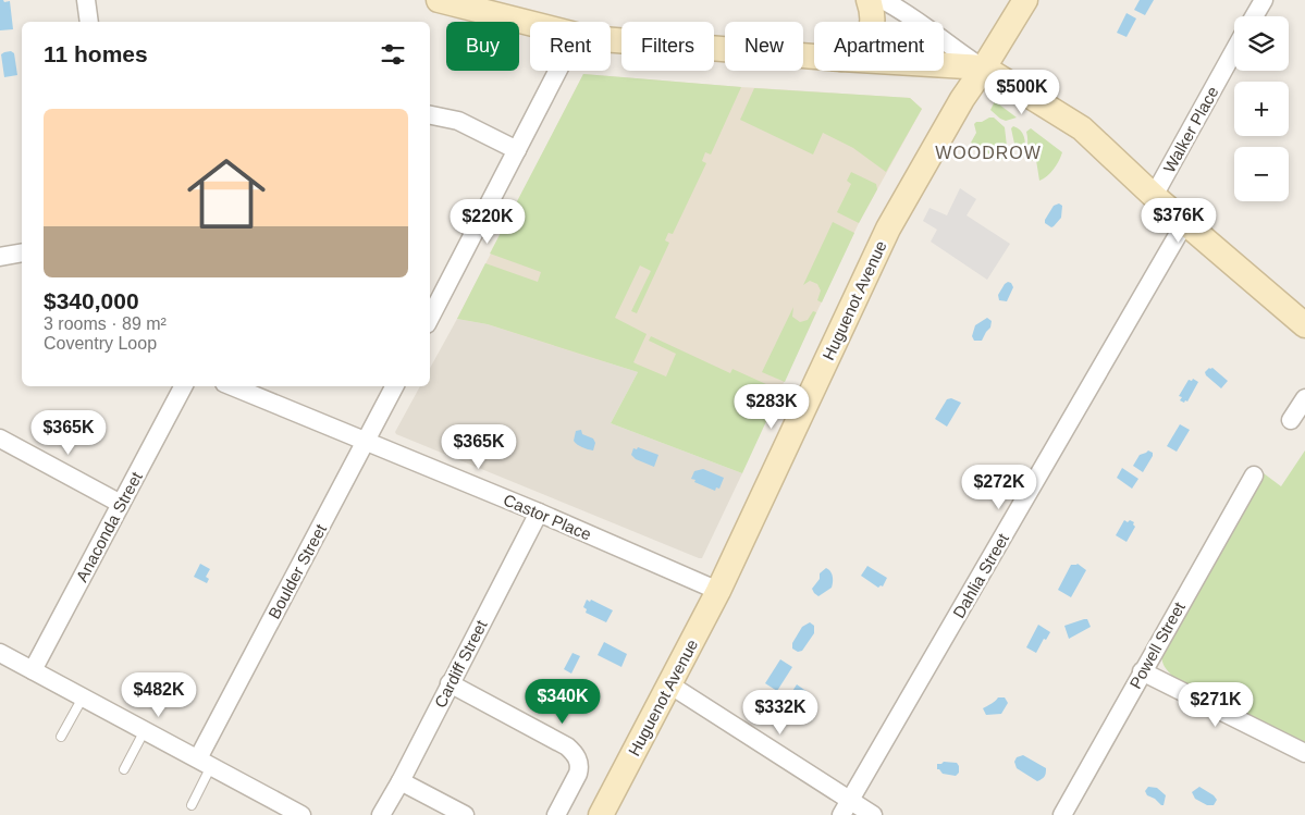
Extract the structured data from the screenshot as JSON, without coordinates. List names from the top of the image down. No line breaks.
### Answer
{"streets":{"street":["Walker Place","Huguenot Avenue","Castor Place","Anaconda Street","Boulder Street","Dahlia Street","Powell Street","Cardiff Street"]},"crossings":[["Huguenot Avenue","Castor Place"],["Castor Place","Boulder Street"],["Castor Place","Cardiff Street"]],"districts":["WOODROW"],"page":{"map_buttons":["+","−"],"chip":["Buy","Rent","Filters","New","Apartment"],"heading":"11 homes","price":["$500K","$376K","$220K","$283K","$365K","$365K","$272K","$482K","$340K","$271K","$332K"],"list":[{"name":"$340,000","note":"3 rooms · 89 m² · Coventry Loop"}]}}
